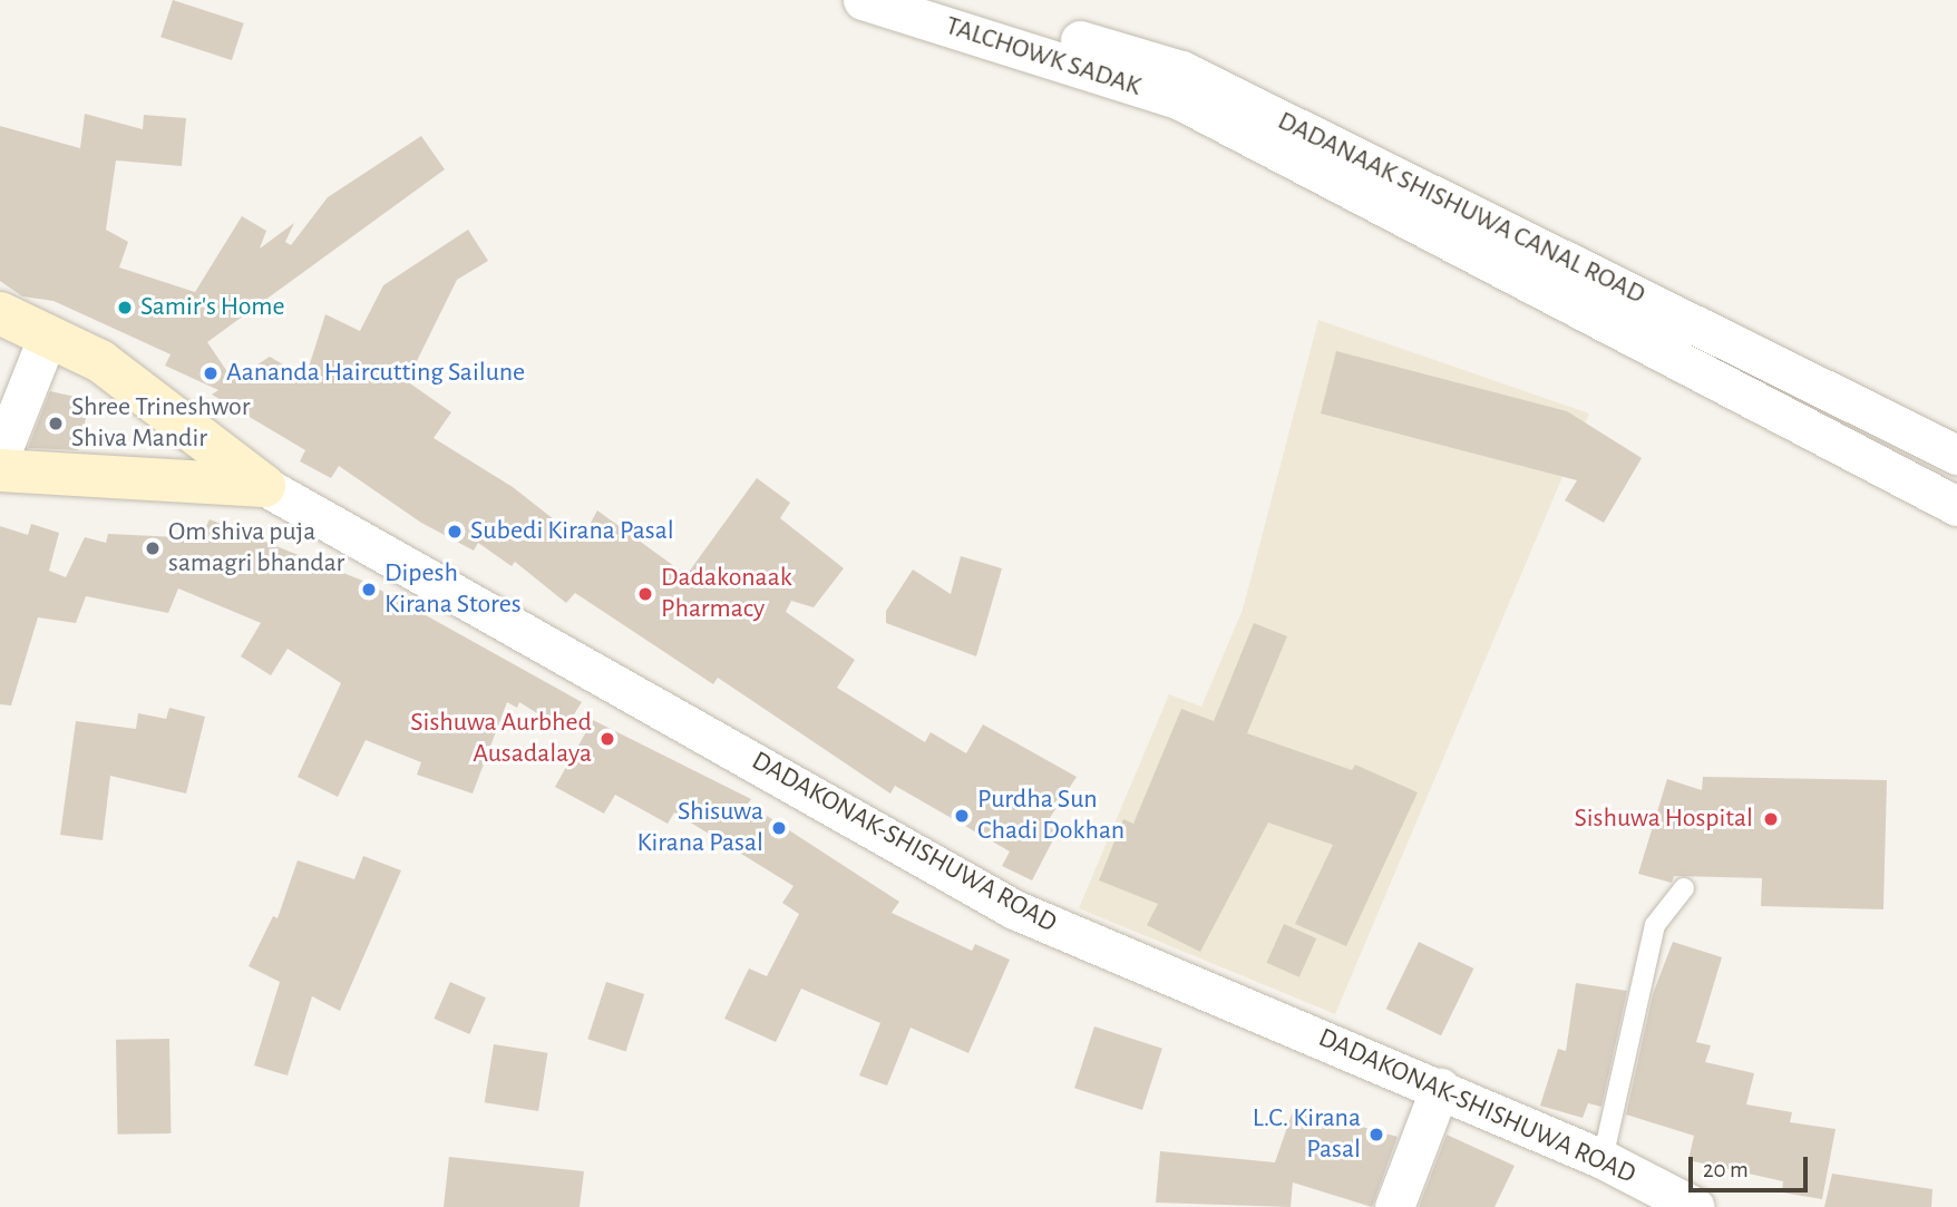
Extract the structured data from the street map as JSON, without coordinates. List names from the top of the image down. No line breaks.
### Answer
{"streets":{"street":["TALCHOWK SADAK","DADANAAK SHISHUWA CANAL ROAD","DADAKONAK-SHISHUWA ROAD"]},"crossings":[["TALCHOWK SADAK","DADANAAK SHISHUWA CANAL ROAD"]],"places":["Samir's Home","Aananda Haircutting Sailune","Shree Trineshwor Shiva Mandir","Subedi Kirana Pasal","Om shiva puja samagri bhandar","Dipesh Kirana Stores","Dadakonaak Pharmacy","Sishuwa Aurbhed Ausadalaya","Purdha Sun Chadi Dokhan","Sishuwa Hospital","Shisuwa Kirana Pasal","L.C. Kirana Pasal"],"scale_bar":"20 m"}
